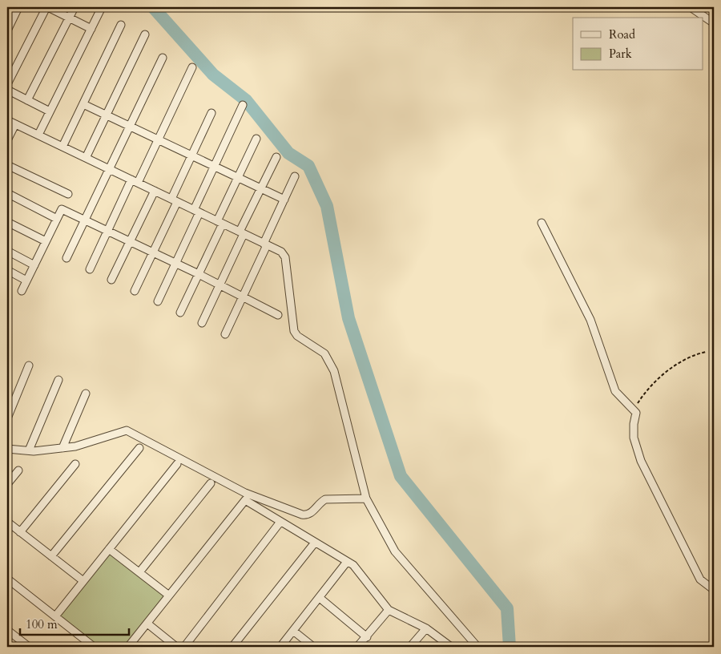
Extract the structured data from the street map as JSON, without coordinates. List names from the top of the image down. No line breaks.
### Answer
{"legend":["Road","Park"],"scale_bar":"100 m"}
